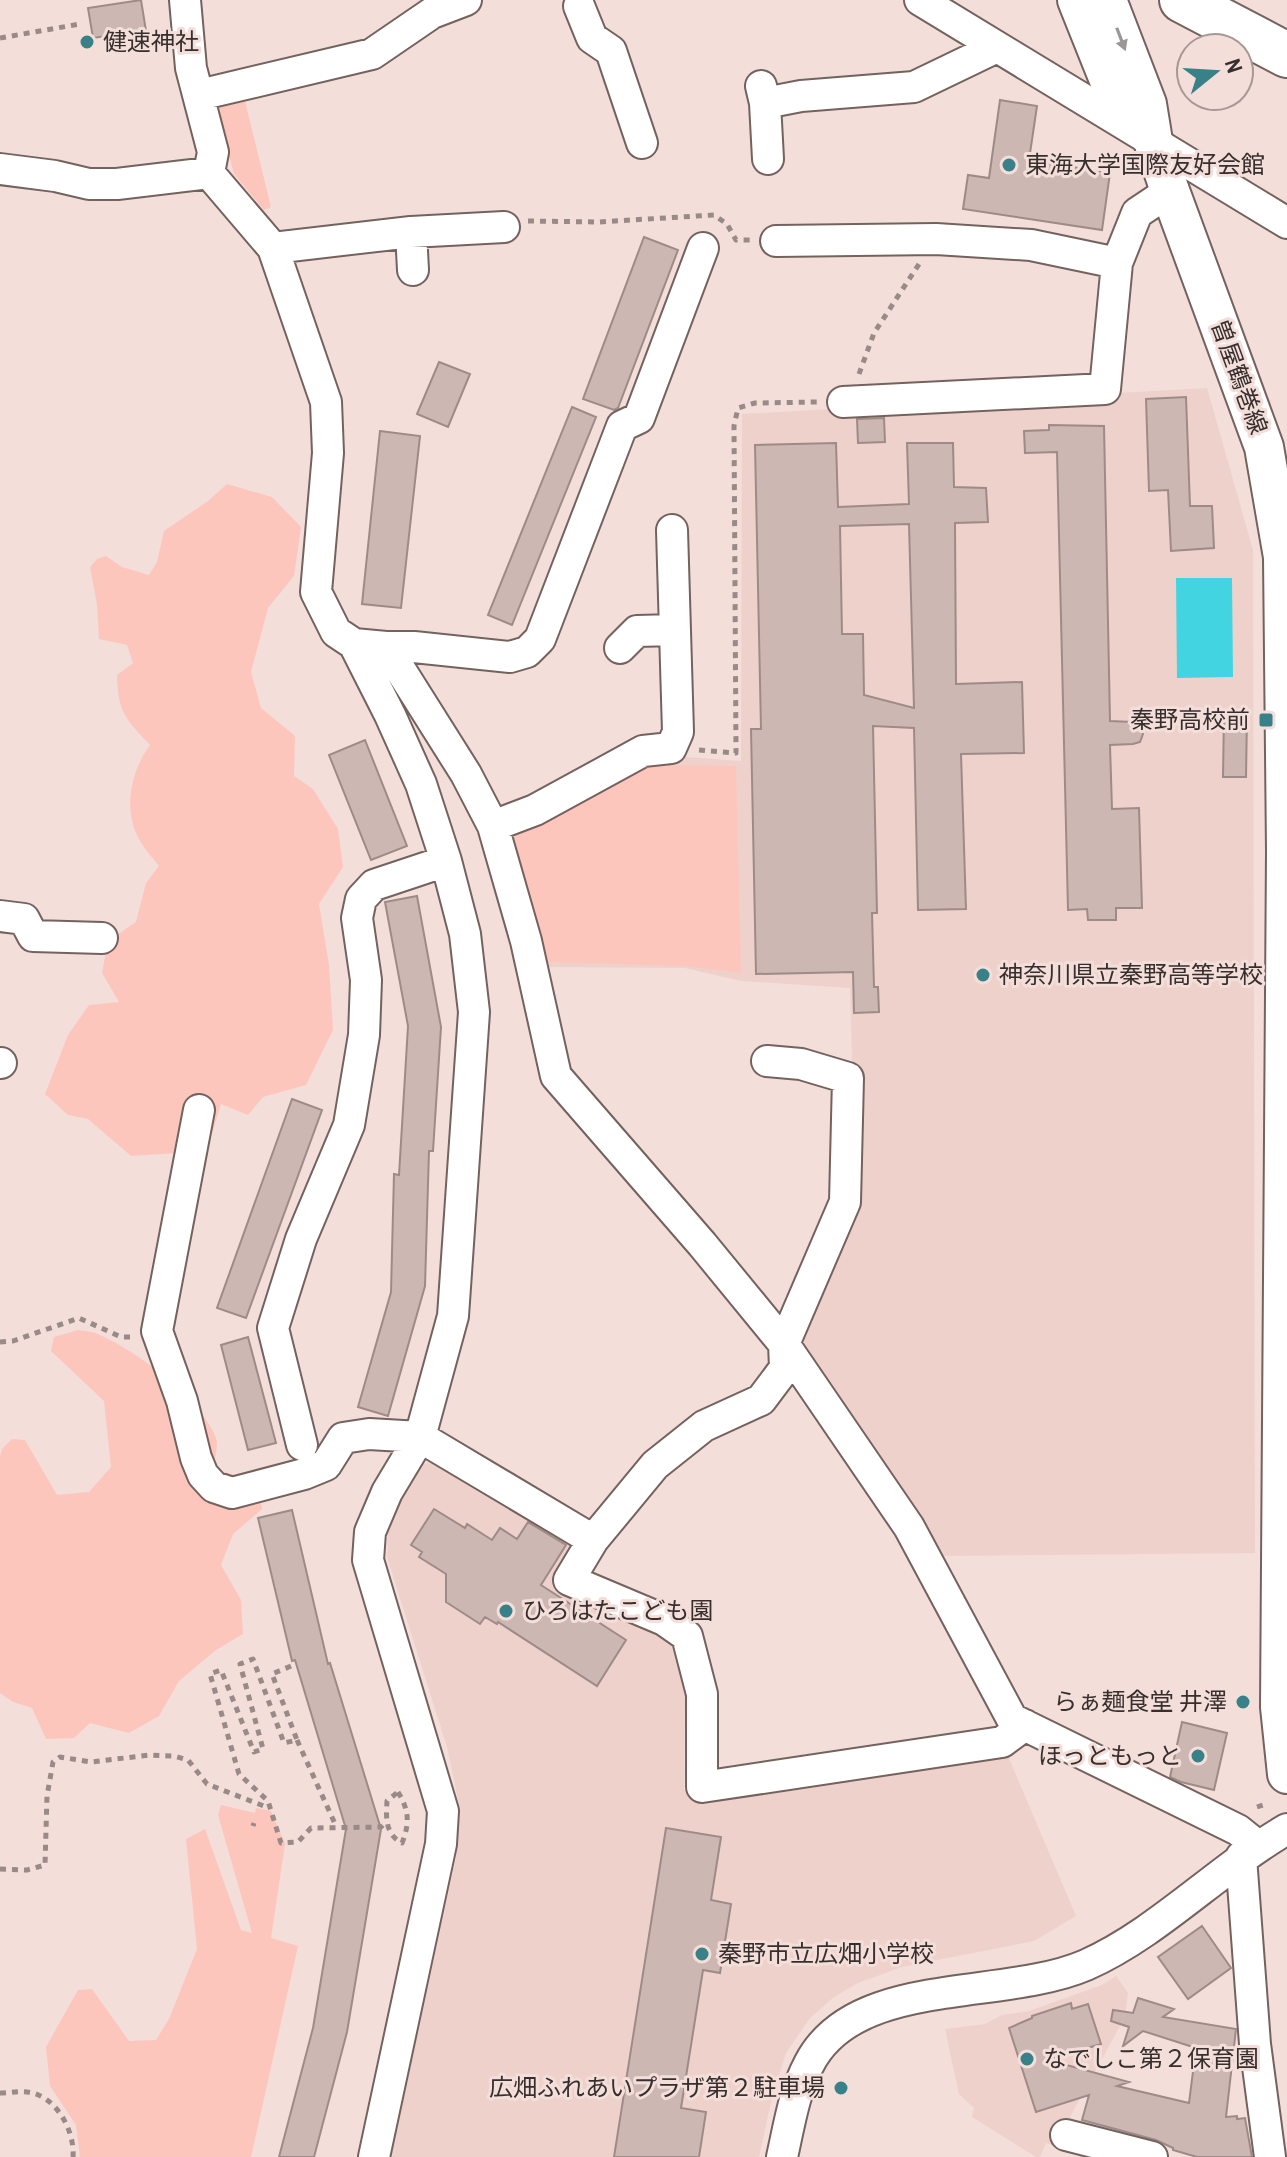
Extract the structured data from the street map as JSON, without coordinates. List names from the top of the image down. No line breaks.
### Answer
{"streets":{"main road":["曽屋鶴巻線"]},"places":{"other":["健速神社","東海大学国際友好会館","神奈川県立秦野高等学校","ひろはたこども園","らぁ麺食堂 井澤","ほっともっと","秦野市立広畑小学校","なでしこ第２保育園","広畑ふれあいプラザ第２駐車場"],"transit":["秦野高校前"]},"north":"right"}
